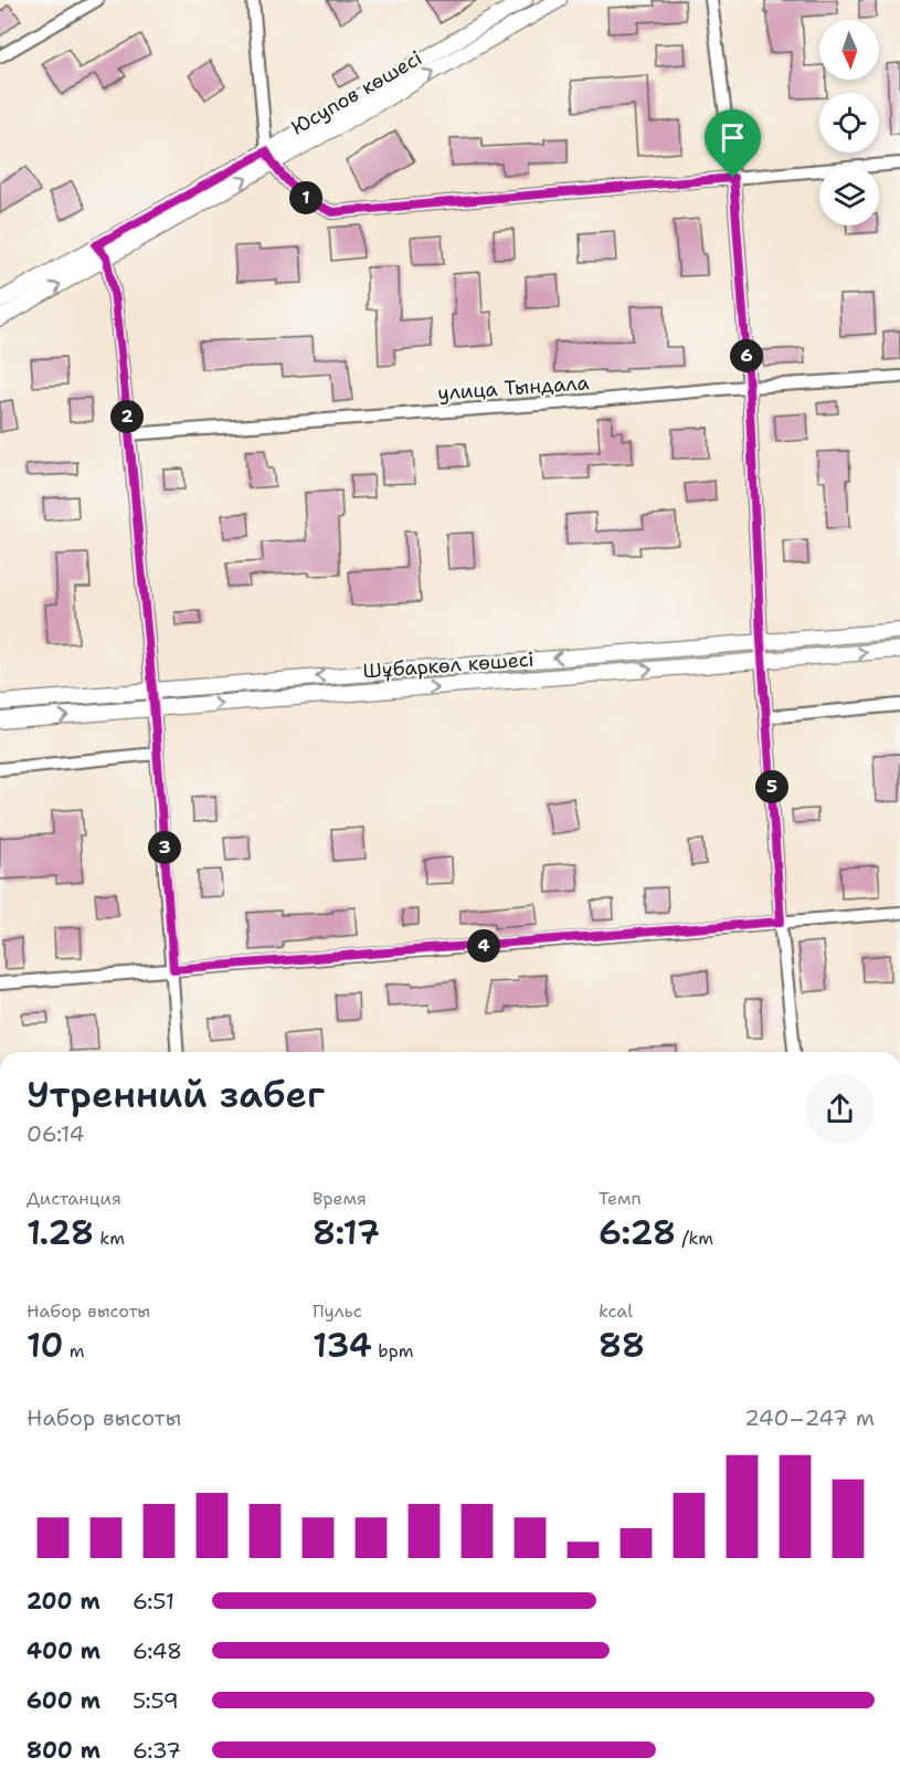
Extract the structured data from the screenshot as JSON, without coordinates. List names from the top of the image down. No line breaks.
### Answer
{"streets":{"street":["Юсупов көшесі","улица Тындала","Шұбаркөл көшесі"]},"north":"bottom","page":{"pins":["1","6","2","5","3","4"],"heading":["Утренний забег","06:14"],"stats":[["Дистанция","1.28 km"],["Время","8:17"],["Темп","6:28 /km"],["Набор высоты","10 m"],["Пульс","134 bpm"],["kcal","88"]],"chart":["Набор высоты","240–247 m"],"list":[{"name":"200 m","note":"6:51"},{"name":"400 m","note":"6:48"},{"name":"600 m","note":"5:59"},{"name":"800 m","note":"6:37"}]}}
